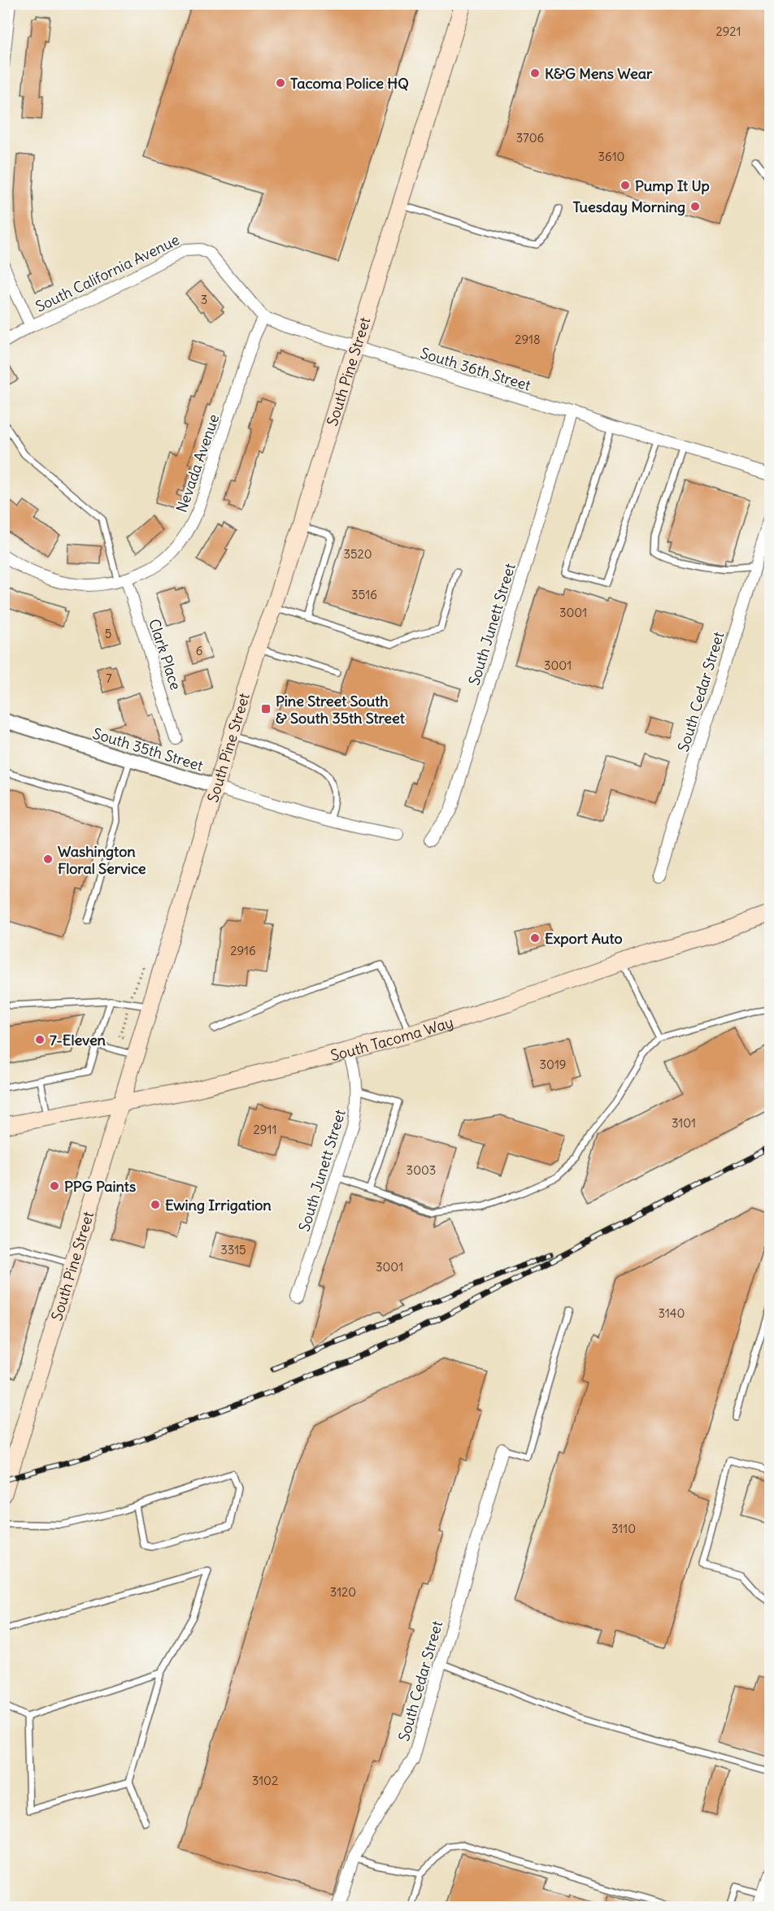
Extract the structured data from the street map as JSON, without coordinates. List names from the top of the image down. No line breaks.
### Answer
{"streets":{"main road":["South Pine Street","South Tacoma Way"],"street":["South California Avenue","South 36th Street","Nevada Avenue","South Junett Street","Clark Place","South Cedar Street","South 35th Street"]},"crossings":[["South California Avenue","South 36th Street"],["South 36th Street","South Pine Street"],["South 36th Street","Nevada Avenue"],["South 36th Street","South Junett Street"],["South Pine Street","South 35th Street"],["South Pine Street","South Tacoma Way"],["Nevada Avenue","Clark Place"],["South Junett Street","South Tacoma Way"]],"places":{"other":["K&G Mens Wear","Tacoma Police HQ","Pump It Up","Tuesday Morning","Washington Floral Service","Export Auto","7-Eleven","PPG Paints","Ewing Irrigation"],"transit":["Pine Street South & South 35th Street"]},"house_numbers":["2921","3706","3610","3","2918","3520","3516","3001","5","6","3001","7","2916","3019","3101","2911","3003","3315","3001","3140","3110","3120","3102"]}
